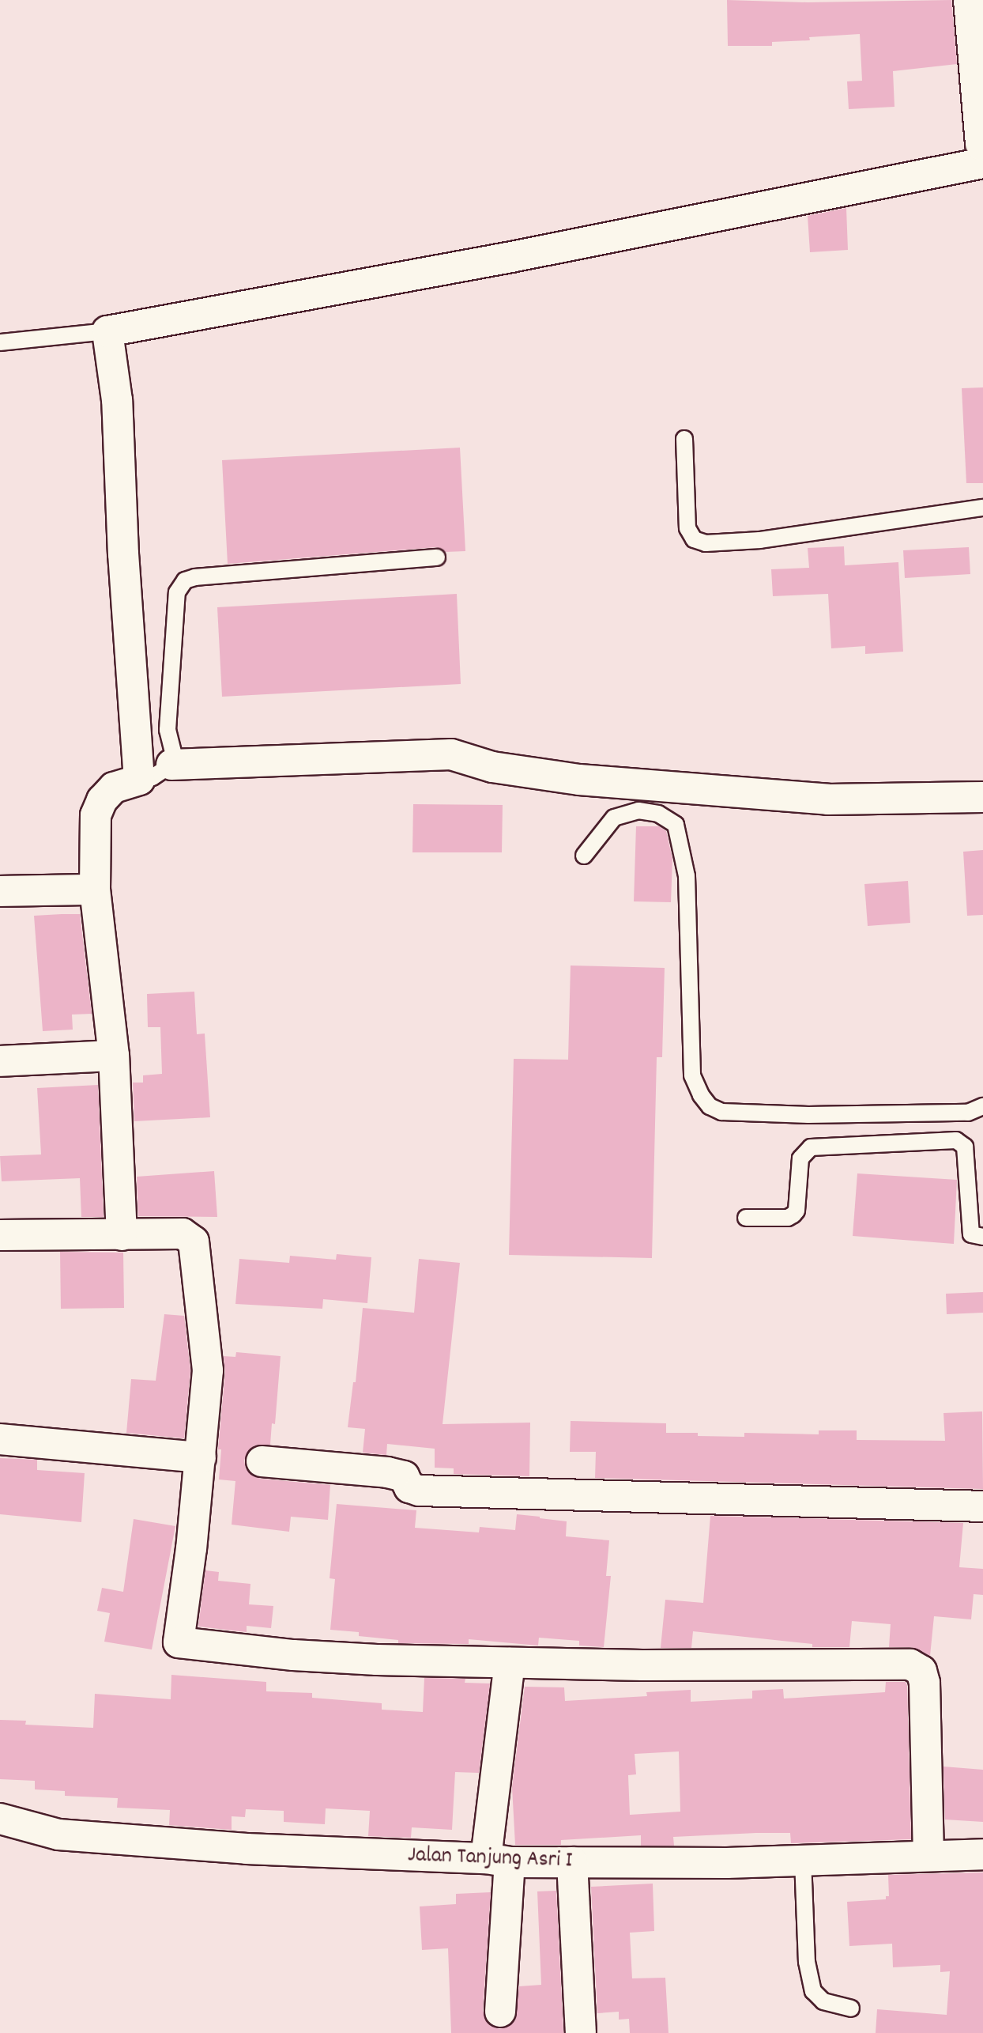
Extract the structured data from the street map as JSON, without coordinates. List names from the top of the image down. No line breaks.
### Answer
{"streets":{"street":["Jalan Tanjung Asri I"]}}
